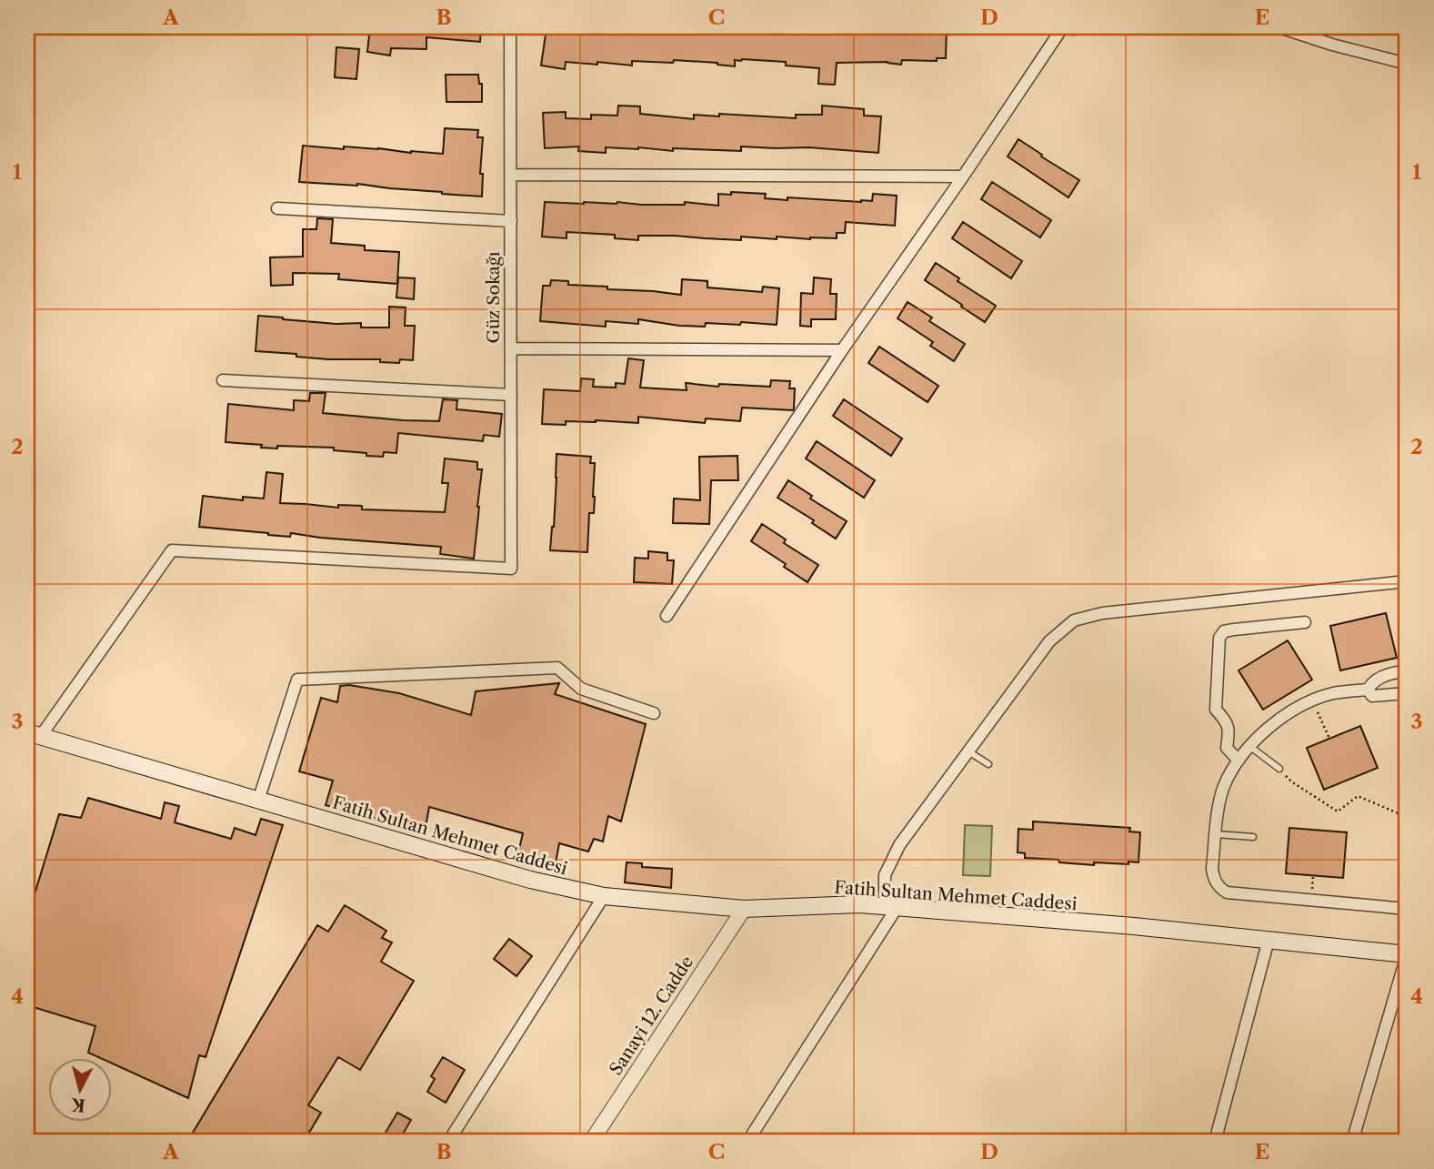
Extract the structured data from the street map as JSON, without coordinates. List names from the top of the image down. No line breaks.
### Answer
{"streets":{"main road":["Fatih Sultan Mehmet Caddesi"],"street":["Güz Sokağı","Sanayi 12. Cadde"]},"crossings":[["Güz Sokağı","Fatih Sultan Mehmet Caddesi"],["Fatih Sultan Mehmet Caddesi","Sanayi 12. Cadde"]],"north":"bottom","grid":{"columns":["A","B","C","D","E"],"rows":["1","2","3","4"]}}
